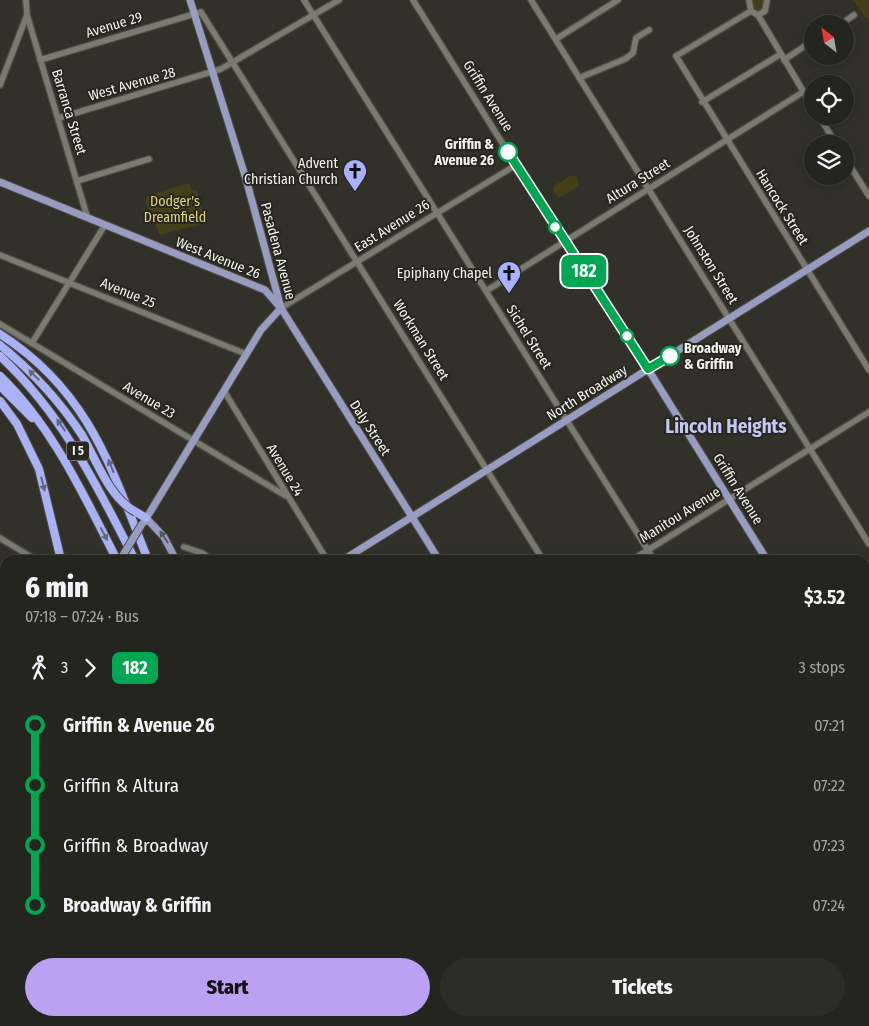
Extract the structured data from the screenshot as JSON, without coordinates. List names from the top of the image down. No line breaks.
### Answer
{"streets":{"highway":["I 5"],"main road":["Griffin Avenue","Pasadena Avenue","West Avenue 26","North Broadway","Daly Street"],"street":["Avenue 29","West Avenue 28","Barranca Street","Altura Street","Hancock Street","East Avenue 26","Johnston Street","Avenue 25","Sichel Street","Workman Street","Avenue 23","Avenue 24","Manitou Avenue"]},"crossings":[["Avenue 29","Barranca Street"],["Avenue 29","Pasadena Avenue"],["Avenue 29","Workman Street"],["West Avenue 28","Barranca Street"],["West Avenue 28","Pasadena Avenue"],["West Avenue 28","Sichel Street"],["West Avenue 28","Workman Street"],["Griffin Avenue","Altura Street"],["Griffin Avenue","East Avenue 26"],["Griffin Avenue","North Broadway"],["Griffin Avenue","Manitou Avenue"],["Barranca Street","West Avenue 26"],["Altura Street","Hancock Street"],["Altura Street","Johnston Street"],["Altura Street","Sichel Street"],["Hancock Street","North Broadway"],["East Avenue 26","Pasadena Avenue"],["East Avenue 26","West Avenue 26"],["East Avenue 26","Sichel Street"],["East Avenue 26","Workman Street"],["East Avenue 26","Daly Street"],["Pasadena Avenue","West Avenue 26"],["Pasadena Avenue","Avenue 25"],["Pasadena Avenue","Workman Street"],["Pasadena Avenue","Avenue 23"],["Pasadena Avenue","Daly Street"],["Pasadena Avenue","Avenue 24"],["West Avenue 26","Daly Street"],["Johnston Street","North Broadway"],["Johnston Street","Manitou Avenue"],["Sichel Street","North Broadway"],["Sichel Street","Manitou Avenue"],["Workman Street","North Broadway"],["North Broadway","Daly Street"],["Avenue 23","Avenue 24"]],"districts":["Lincoln Heights"],"parks":["Dodger's Dreamfield"],"places":{"other":["Griffin & Avenue 26","Broadway & Griffin"],"church":["Advent Christian Church","Epiphany Chapel"]},"lines":["bus line 182"],"north":"top left","page":{"on_map":"182","heading":["6 min","07:18 – 07:24 · Bus","$3.52"],"legs":["3","182","3 stops"],"list":[{"name":"Griffin & Avenue 26","value":"07:21"},{"name":"Griffin & Altura","value":"07:22"},{"name":"Griffin & Broadway","value":"07:23"},{"name":"Broadway & Griffin","value":"07:24"}],"buttons":["Start","Tickets"]}}
